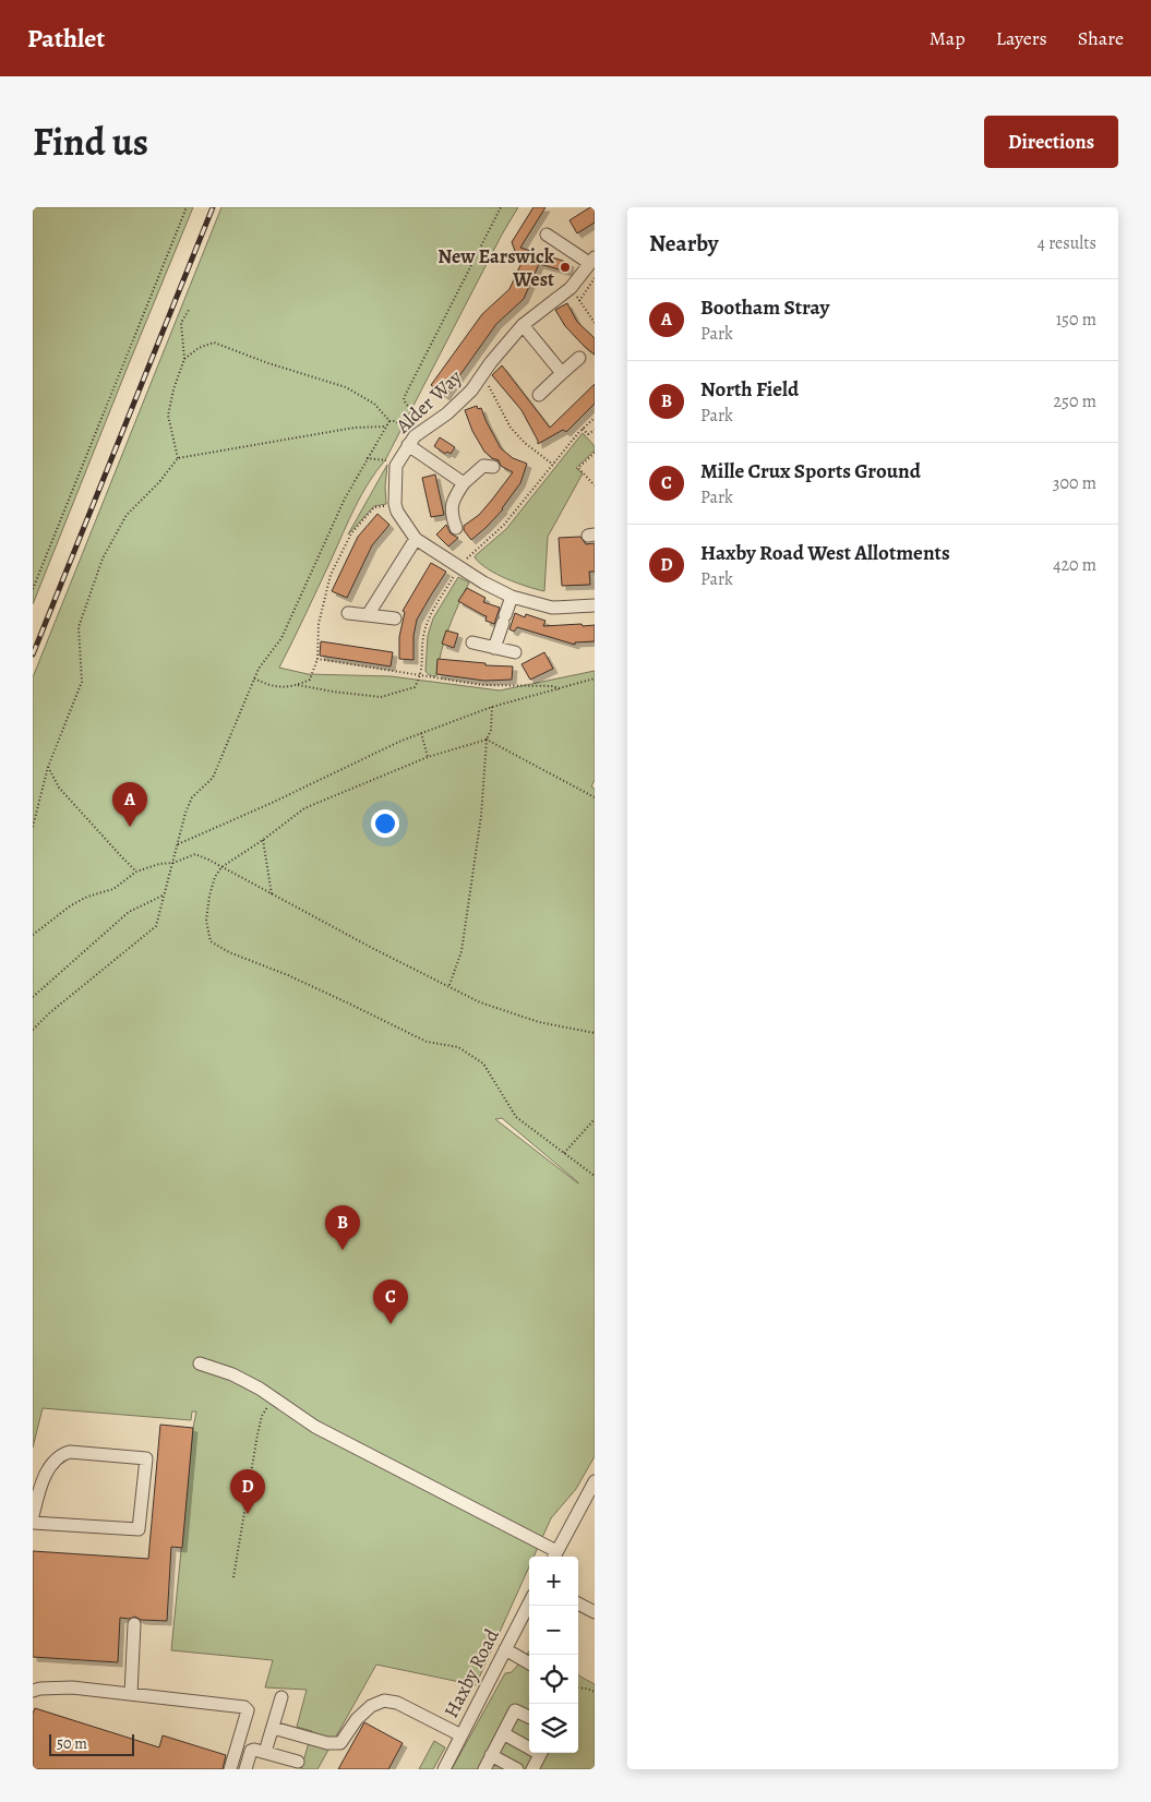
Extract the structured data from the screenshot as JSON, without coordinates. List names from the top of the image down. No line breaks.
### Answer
{"streets":{"street":["Alder Way","Haxby Road"]},"places":["New Earswick West"],"scale_bar":"50 m","page":{"header":"Pathlet","nav":["Map","Layers","Share"],"title":"Find us","buttons":"Directions","heading":["Nearby","4 results"],"list":[{"mark":"A","name":"Bootham Stray","note":"Park","value":"150 m"},{"mark":"B","name":"North Field","note":"Park","value":"250 m"},{"mark":"C","name":"Mille Crux Sports Ground","note":"Park","value":"300 m"},{"mark":"D","name":"Haxby Road West Allotments","note":"Park","value":"420 m"}],"pins":["A","B","C","D"],"map_buttons":["+","−"],"scale":"50 m"}}
